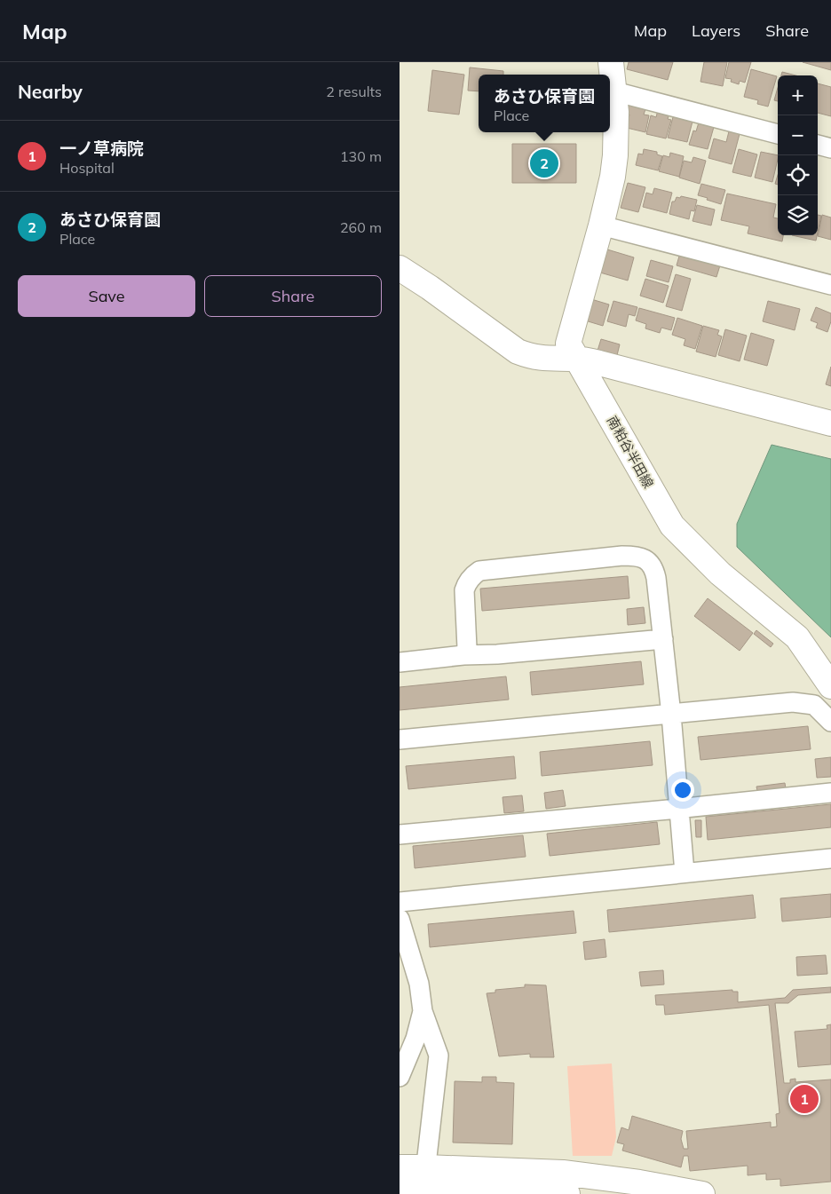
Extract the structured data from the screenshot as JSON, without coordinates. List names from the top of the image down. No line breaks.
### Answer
{"streets":{"street":["南粕谷半田線"]},"page":{"header":"Map","nav":["Map","Layers","Share"],"heading":["Nearby","2 results"],"popup":["あさひ保育園","Place"],"map_buttons":["+","−"],"list":[{"mark":"1","name":"一ノ草病院","note":"Hospital","value":"130 m"},{"mark":"2","name":"あさひ保育園","note":"Place","value":"260 m"}],"pins":["2","1"],"buttons":["Save","Share"]}}
